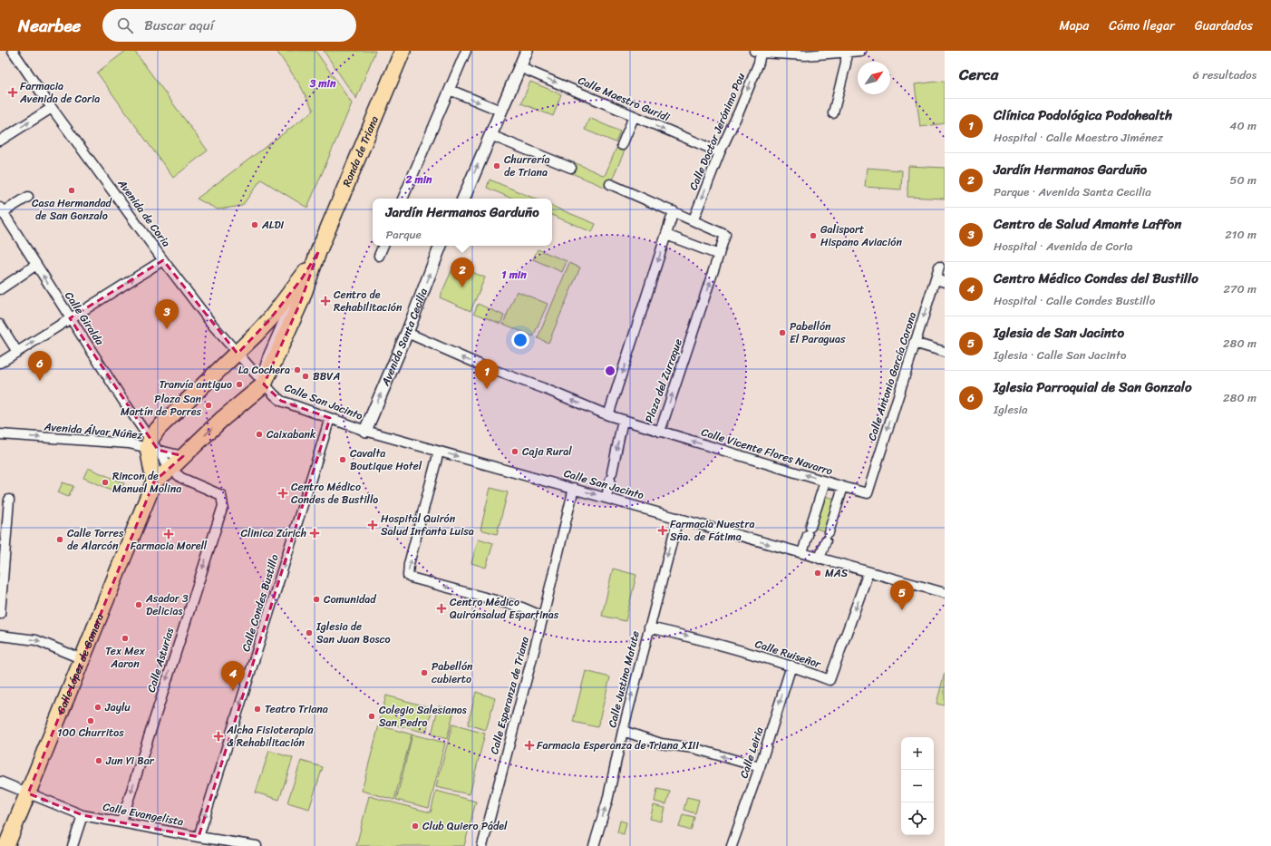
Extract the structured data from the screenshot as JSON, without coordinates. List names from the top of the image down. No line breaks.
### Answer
{"streets":{"main road":["Ronda de Triana","Calle López de Gomara"],"street":["Calle Maestro Guridi","Calle Doctor Jerónimo Pou","Avenida de Coria","Calle Giralda","Avenida Santa Cecilia","Calle Antonio García Corona","Plaza del Zurraque","Calle San Jacinto","Avenida Álvar Núñez","Calle Vicente Flores Navarro","Calle Condes Bustillo","Calle Ruiseñor","Calle Asturias","Calle Justino Matute","Calle Esperanza de Triana","Calle Leiria","Calle Evangelista"]},"crossings":[["Calle Maestro Guridi","Calle Doctor Jerónimo Pou"],["Calle Doctor Jerónimo Pou","Plaza del Zurraque"],["Ronda de Triana","Avenida de Coria"],["Ronda de Triana","Calle San Jacinto"],["Avenida de Coria","Calle San Jacinto"],["Calle Giralda","Avenida Álvar Núñez"],["Calle Giralda","Calle Asturias"],["Avenida Santa Cecilia","Plaza del Zurraque"],["Avenida Santa Cecilia","Calle San Jacinto"],["Calle Antonio García Corona","Calle Vicente Flores Navarro"],["Plaza del Zurraque","Calle Vicente Flores Navarro"],["Calle San Jacinto","Calle Condes Bustillo"],["Calle San Jacinto","Calle Ruiseñor"],["Calle San Jacinto","Calle Justino Matute"],["Calle San Jacinto","Calle Esperanza de Triana"],["Calle Condes Bustillo","Calle Evangelista"],["Calle Ruiseñor","Calle Justino Matute"],["Calle Ruiseñor","Calle Leiria"],["Calle Asturias","Calle Evangelista"],["Calle López de Gomara","Calle Evangelista"]],"one_way":["Calle Doctor Jerónimo Pou","Calle Giralda","Avenida Santa Cecilia","Calle Antonio García Corona","Calle San Jacinto","Avenida Álvar Núñez","Calle Vicente Flores Navarro","Calle Condes Bustillo","Calle Asturias","Calle Leiria","Calle Evangelista"],"places":{"health":["Farmacia Avenida de Coria","Centro de Rehabilitación","Centro Médico Condes de Bustillo","Hospital Quirón Salud Infanta Luisa","Farmacia Nuestra Sña. de Fátima","Clinica Zúrich","Farmacia Morell","Centro Médico Quirónsalud Espartinas","Alcha Fisioterapia & Rehabilitación","Farmacia Esperanza de Triana XIII"],"other":["Churrería de Triana","Casa Hermandad de San Gonzalo","ALDI","Galisport Hispano Aviación","Pabellón El Paraguas","La Cochera","BBVA","Tranvía antiguo","Plaza San Martín de Porres","Caixabank","Caja Rural","Cavalta Boutique Hotel","Rincon de Manuel Molina","Calle Torres de Alarcón","MAS","Comunidad","Asador 3 Delicias","Iglesia de San Juan Bosco","Tex Mex Aaron","Pabellón cubierto","Jaylu","Teatro Triana","Colegio Salesianos San Pedro","100 Churritos","Jun Yi Bar","Club Quiero Pádel"]},"north":"top right","page":{"header":"Nearbee","search":"Buscar aquí","nav":["Mapa","Cómo llegar","Guardados"],"heading":["Cerca","6 resultados"],"list":[{"mark":"1","name":"Clínica Podológica Podohealth","note":"Hospital · Calle Maestro Jiménez","value":"40 m"},{"mark":"2","name":"Jardín Hermanos Garduño","note":"Parque · Avenida Santa Cecilia","value":"50 m"},{"mark":"3","name":"Centro de Salud Amante Laffon","note":"Hospital · Avenida de Coria","value":"210 m"},{"mark":"4","name":"Centro Médico Condes del Bustillo","note":"Hospital · Calle Condes Bustillo","value":"270 m"},{"mark":"5","name":"Iglesia de San Jacinto","note":"Iglesia · Calle San Jacinto","value":"280 m"},{"mark":"6","name":"Iglesia Parroquial de San Gonzalo","note":"Iglesia","value":"280 m"}],"popup":["Jardín Hermanos Garduño","Parque"],"pins":["2","3","6","1","5","4"],"map_buttons":["+","−"]},"rings":["3 min","2 min","1 min"]}
